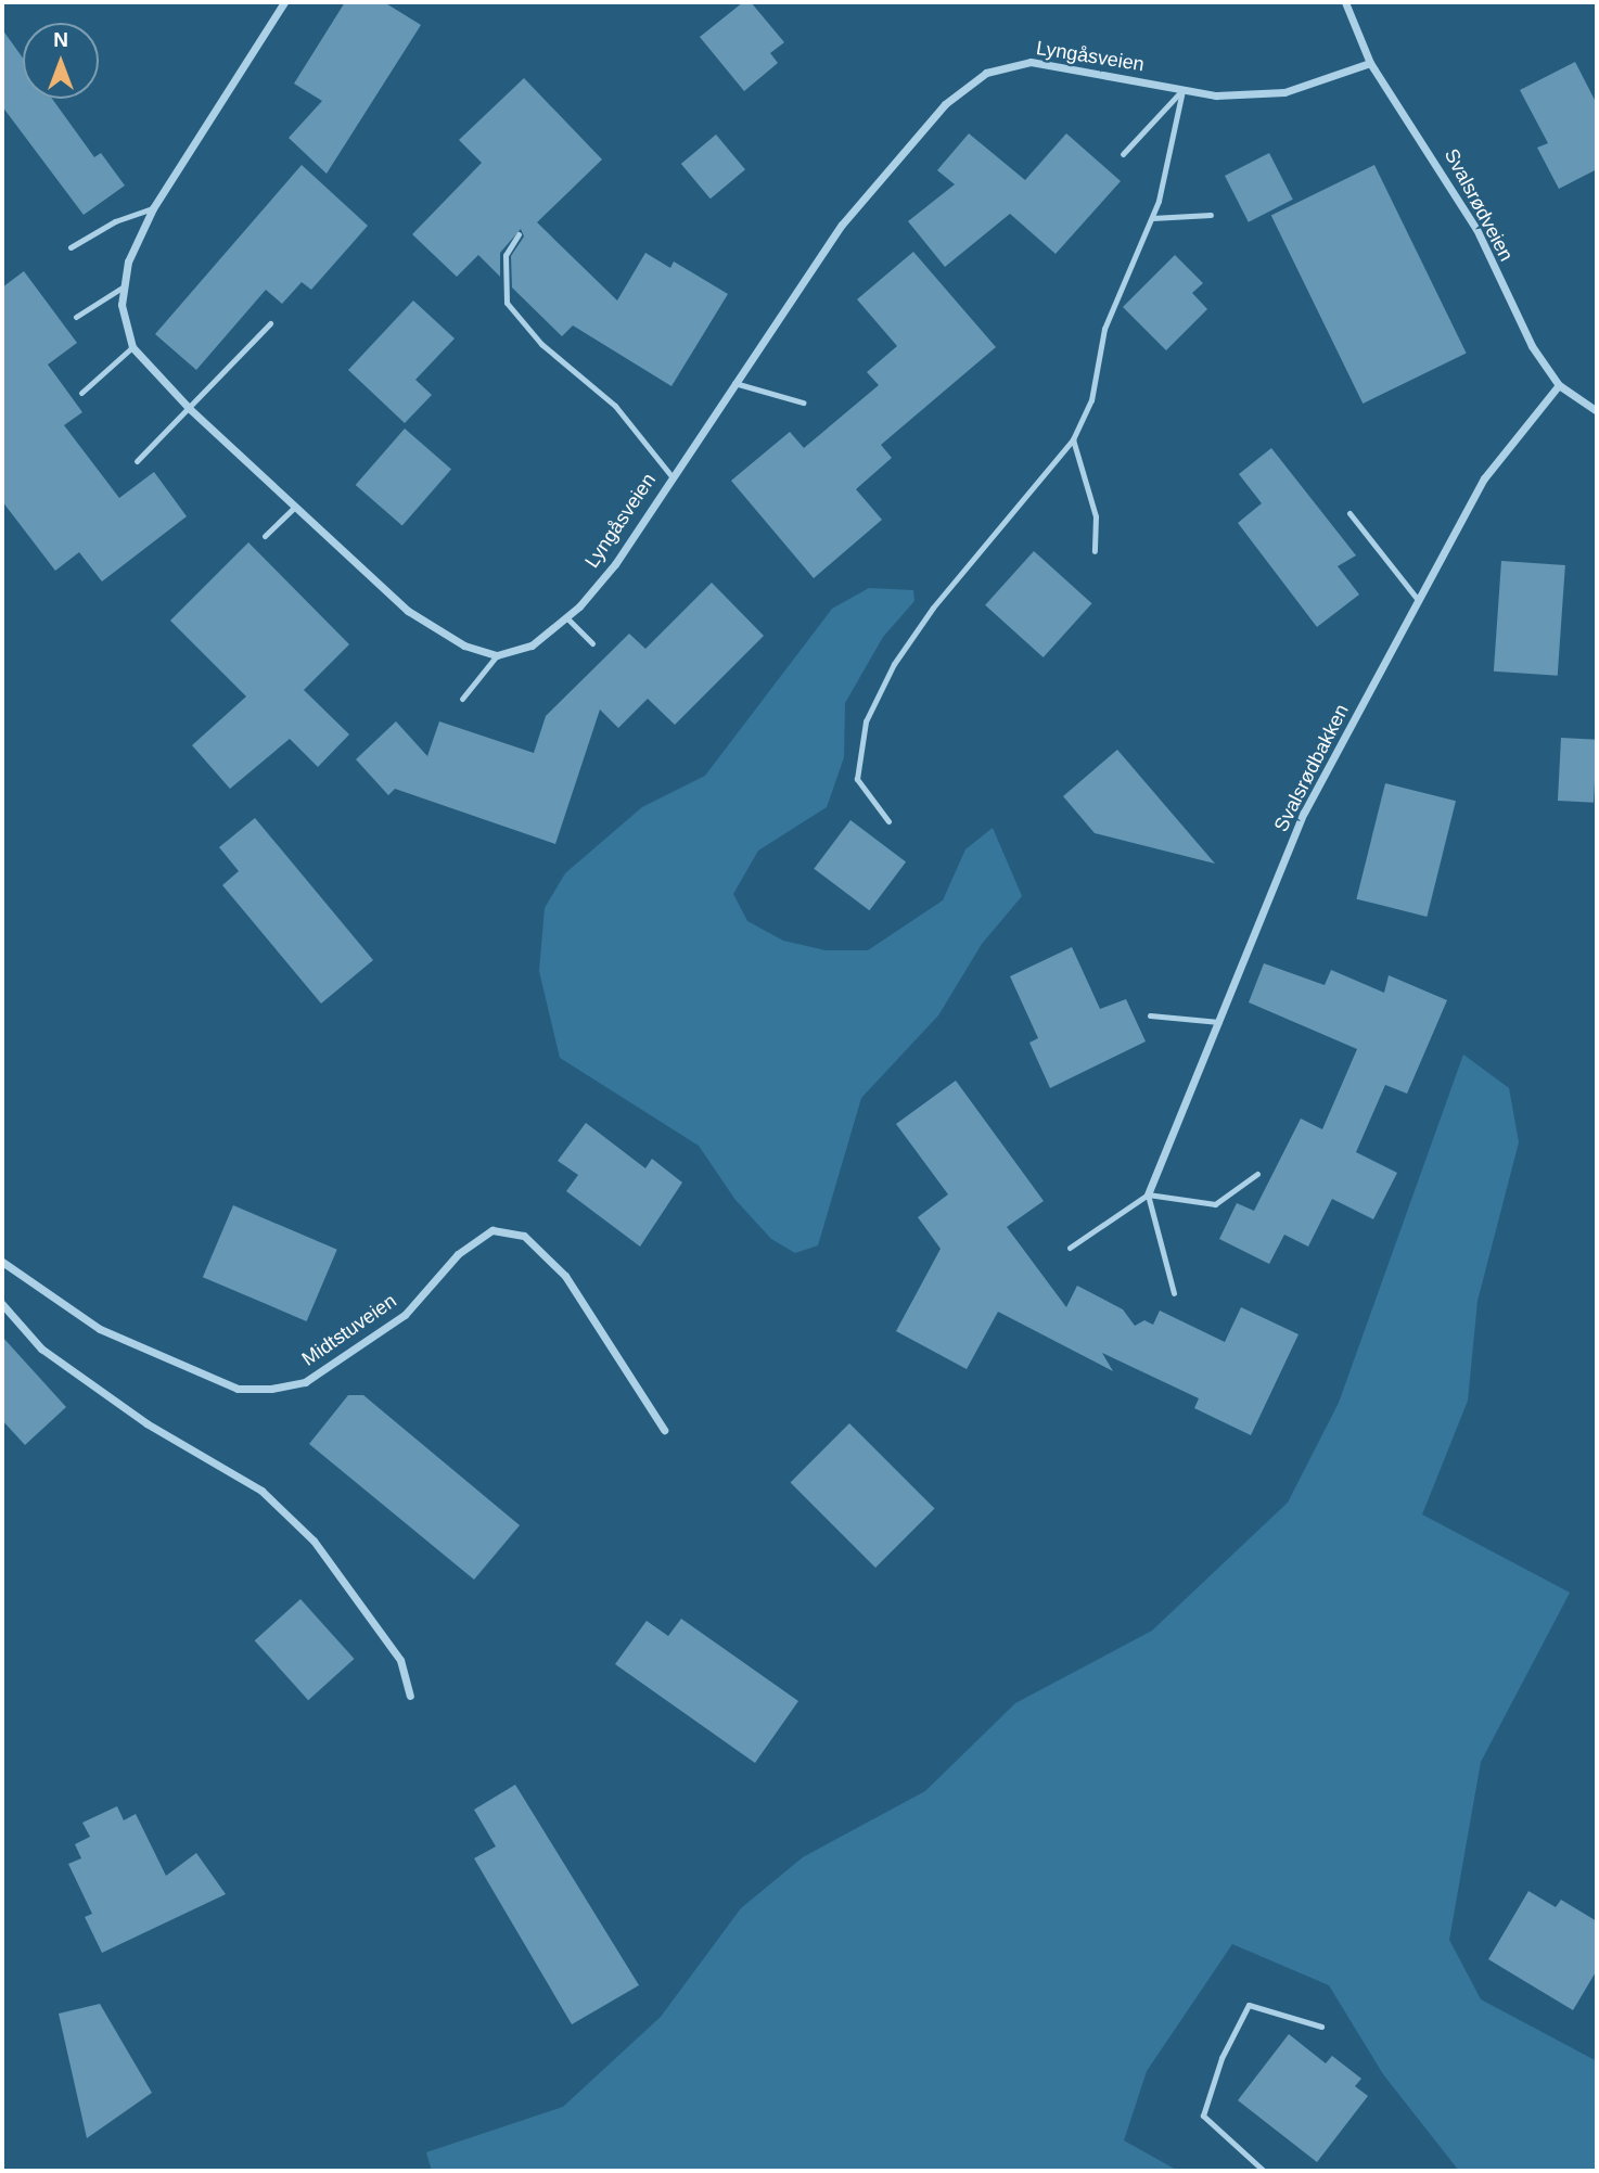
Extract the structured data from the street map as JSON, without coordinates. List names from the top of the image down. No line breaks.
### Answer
{"streets":{"street":["Lyngåsveien","Svalsrødveien","Svalsrødbakken","Midtstuveien"]},"crossings":[["Lyngåsveien","Svalsrødveien"],["Svalsrødveien","Svalsrødbakken"]],"north":"top"}
